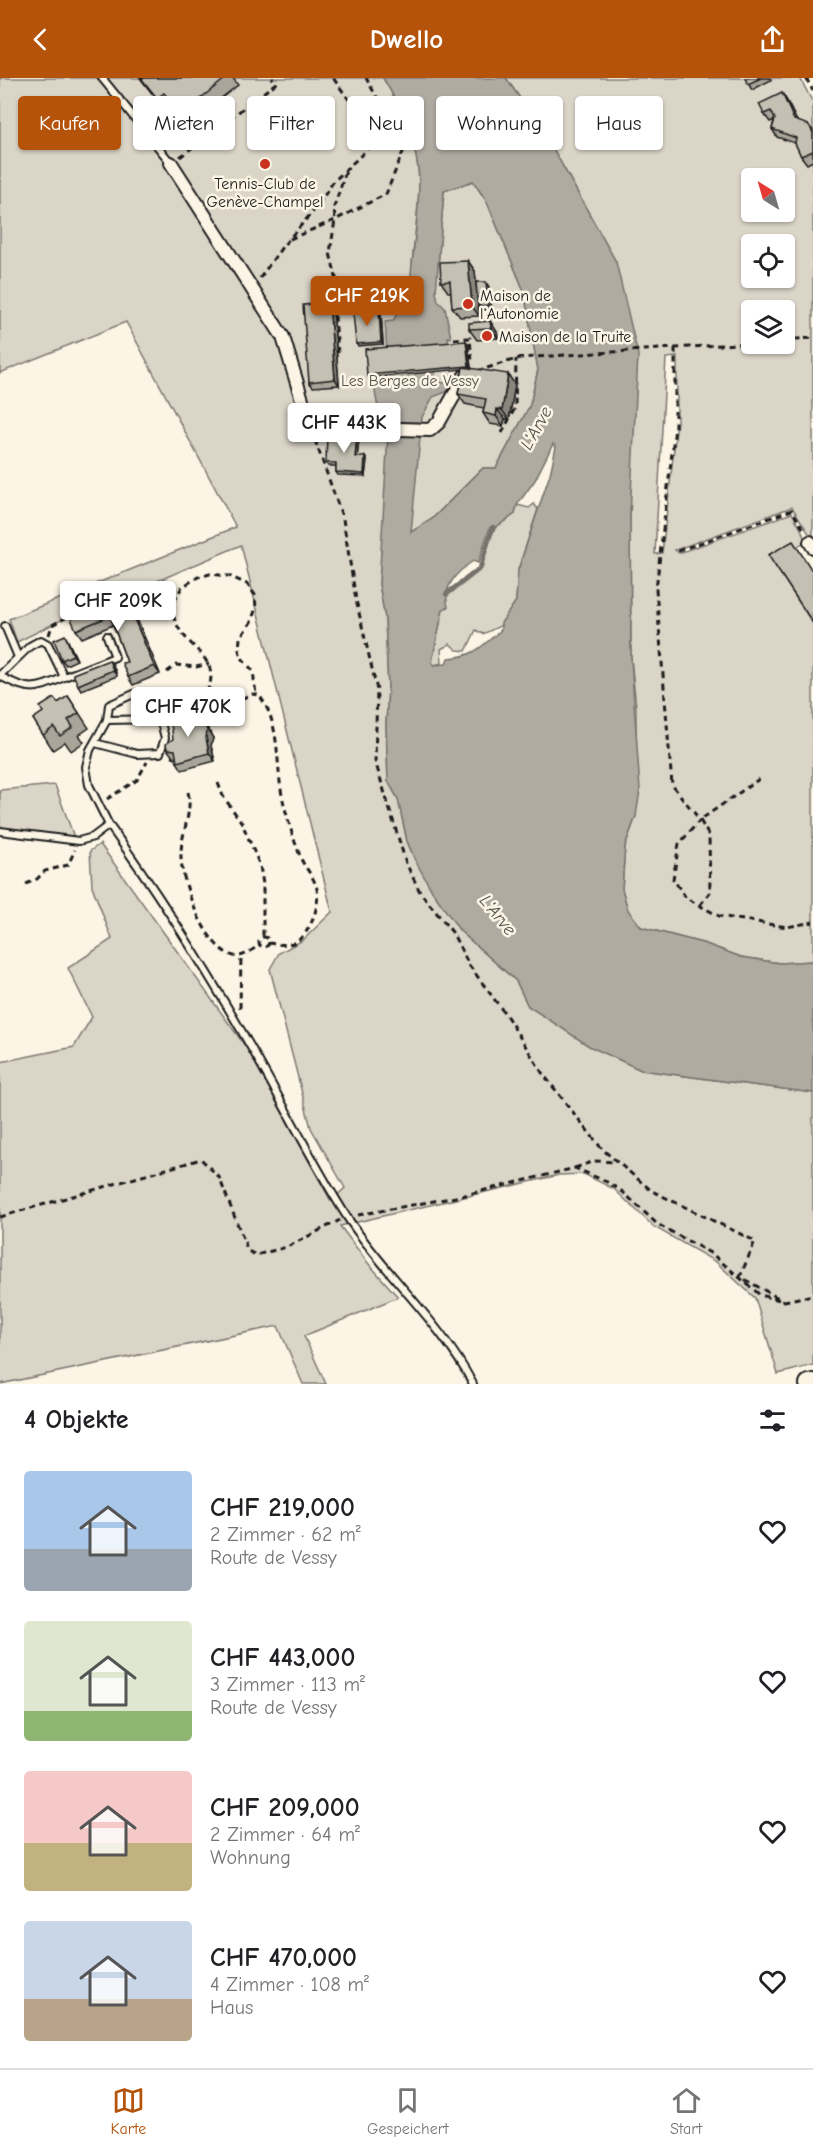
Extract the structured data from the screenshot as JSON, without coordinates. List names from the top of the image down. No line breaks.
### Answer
{"water":["L'Arve"],"parks":["Les Berges de Vessy"],"places":["Tennis-Club de Genève-Champel","Maison de l'Autonomie","Maison de la Truite"],"north":"top left","page":{"header":"Dwello","chip":["Kaufen","Mieten","Filter","Neu","Wohnung","Haus"],"price":["CHF 219K","CHF 443K","CHF 209K","CHF 470K"],"heading":"4 Objekte","list":[{"name":"CHF 219,000","note":"2 Zimmer · 62 m² · Route de Vessy"},{"name":"CHF 443,000","note":"3 Zimmer · 113 m² · Route de Vessy"},{"name":"CHF 209,000","note":"2 Zimmer · 64 m² · Wohnung"},{"name":"CHF 470,000","note":"4 Zimmer · 108 m² · Haus"}],"tabs":["Karte","Gespeichert","Start"]}}
